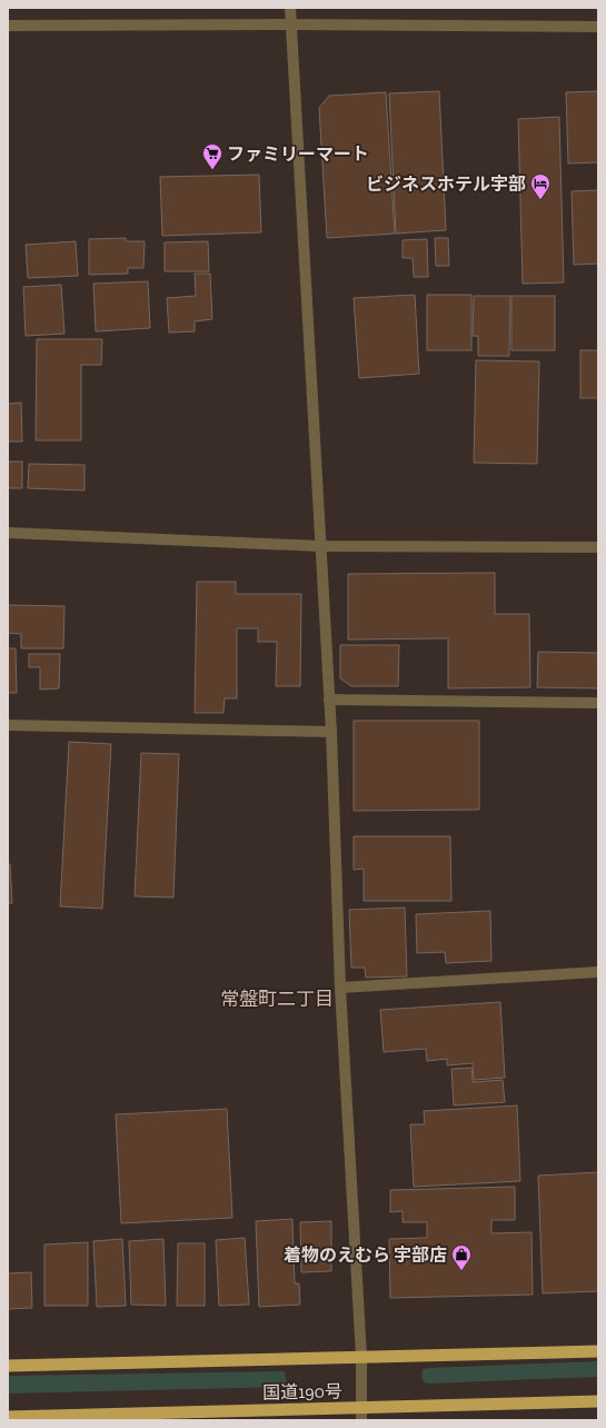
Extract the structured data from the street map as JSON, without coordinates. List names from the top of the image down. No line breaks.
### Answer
{"streets":{"highway":["国道190号"]},"districts":["常盤町二丁目"],"places":{"supermarket":["ファミリーマート"],"hotel":["ビジネスホテル宇部"],"shop":["着物のえむら 宇部店"]}}
